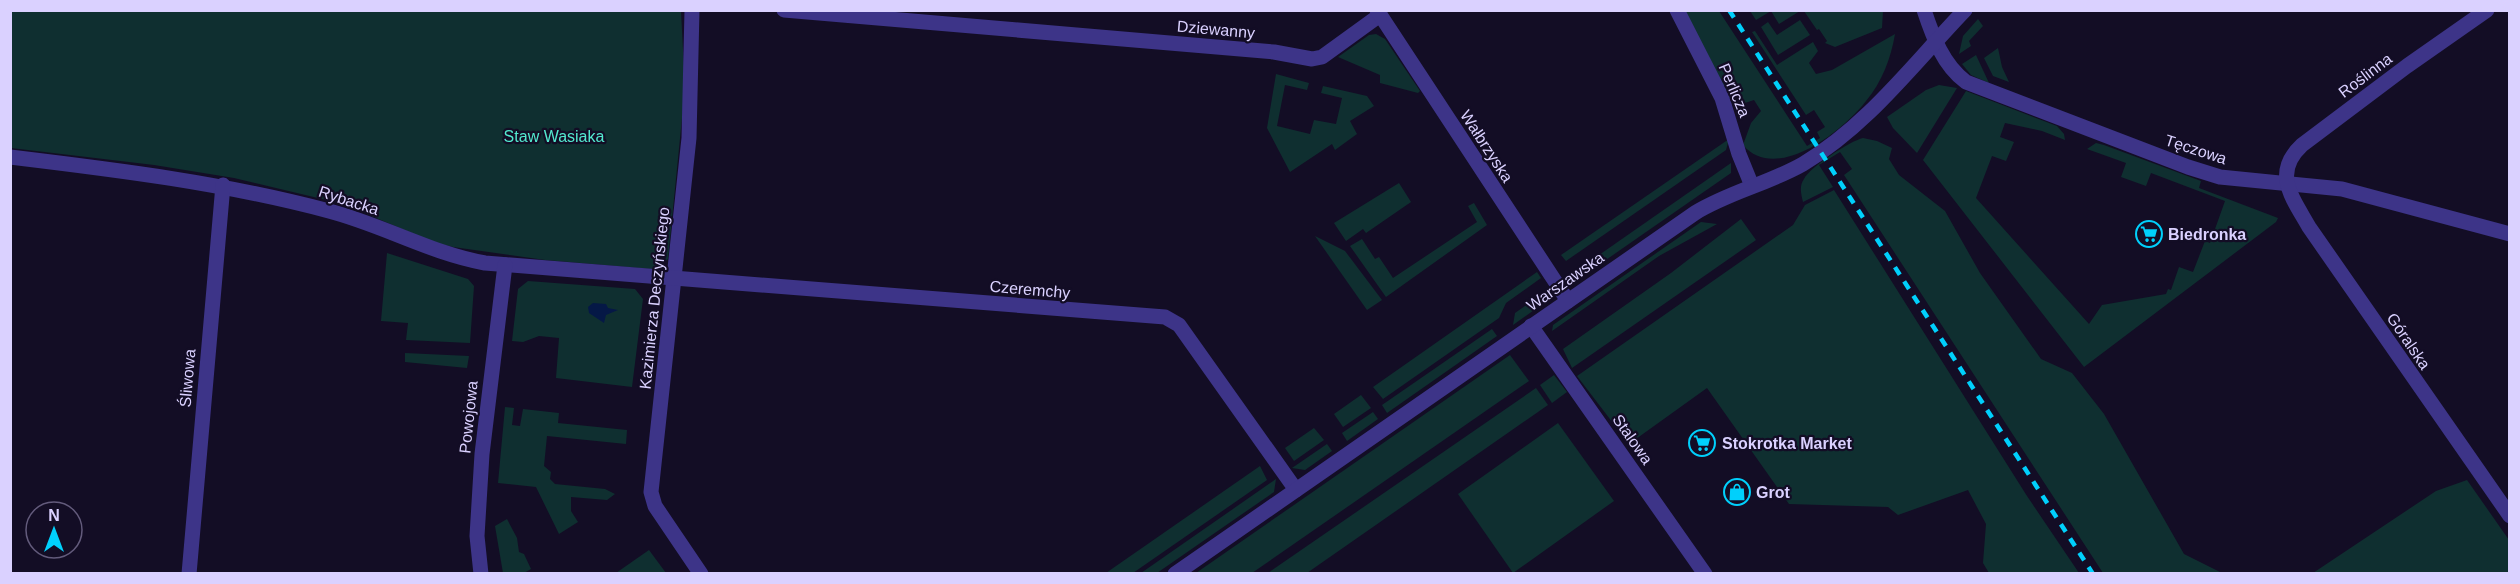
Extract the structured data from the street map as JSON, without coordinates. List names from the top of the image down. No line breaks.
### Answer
{"streets":{"street":["Dziewanny","Roślinna","Perlicza","Wałbrzyska","Tęczowa","Rybacka","Warszawska","Czeremchy","Kazimierza Deczyńskiego","Góralska","Śliwowa","Powojowa","Stalowa"]},"crossings":[["Dziewanny","Wałbrzyska"],["Roślinna","Tęczowa"],["Roślinna","Góralska"],["Perlicza","Warszawska"],["Wałbrzyska","Warszawska"],["Tęczowa","Warszawska"],["Tęczowa","Góralska"],["Rybacka","Czeremchy"],["Rybacka","Kazimierza Deczyńskiego"],["Rybacka","Śliwowa"],["Rybacka","Powojowa"],["Warszawska","Czeremchy"],["Warszawska","Stalowa"],["Czeremchy","Kazimierza Deczyńskiego"]],"parks":["Staw Wasiaka"],"places":{"supermarket":["Biedronka","Stokrotka Market"],"shop":["Grot"]},"north":"top"}
